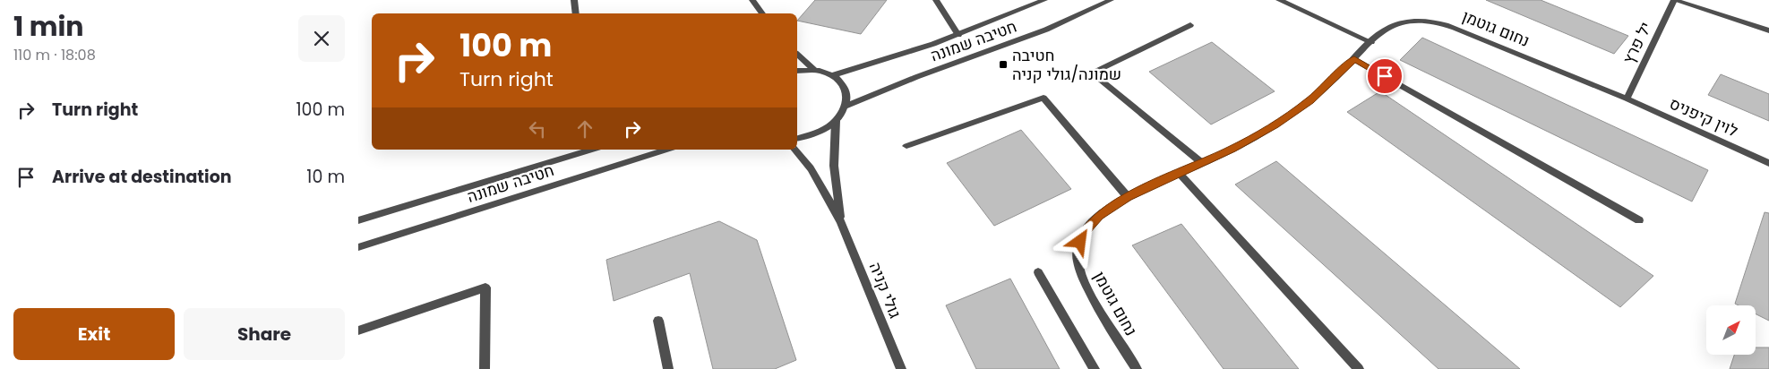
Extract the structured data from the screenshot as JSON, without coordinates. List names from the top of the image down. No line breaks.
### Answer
{"streets":{"street":["נחום גוטמן","חטיבה שמונה","יל פרץ","לוין קיפניס","גולי קניה"]},"crossings":[["נחום גוטמן","יל פרץ"],["נחום גוטמן","לוין קיפניס"],["יל פרץ","לוין קיפניס"]],"places":{"transit":["חטיבה שמונה/גולי קניה"]},"north":"top right","page":{"heading":["1 min","110 m · 18:08"],"turn":["100 m","Turn right"],"list":[{"name":"Turn right","value":"100 m"},{"name":"Arrive at destination","value":"10 m"}],"buttons":["Exit","Share"]}}
